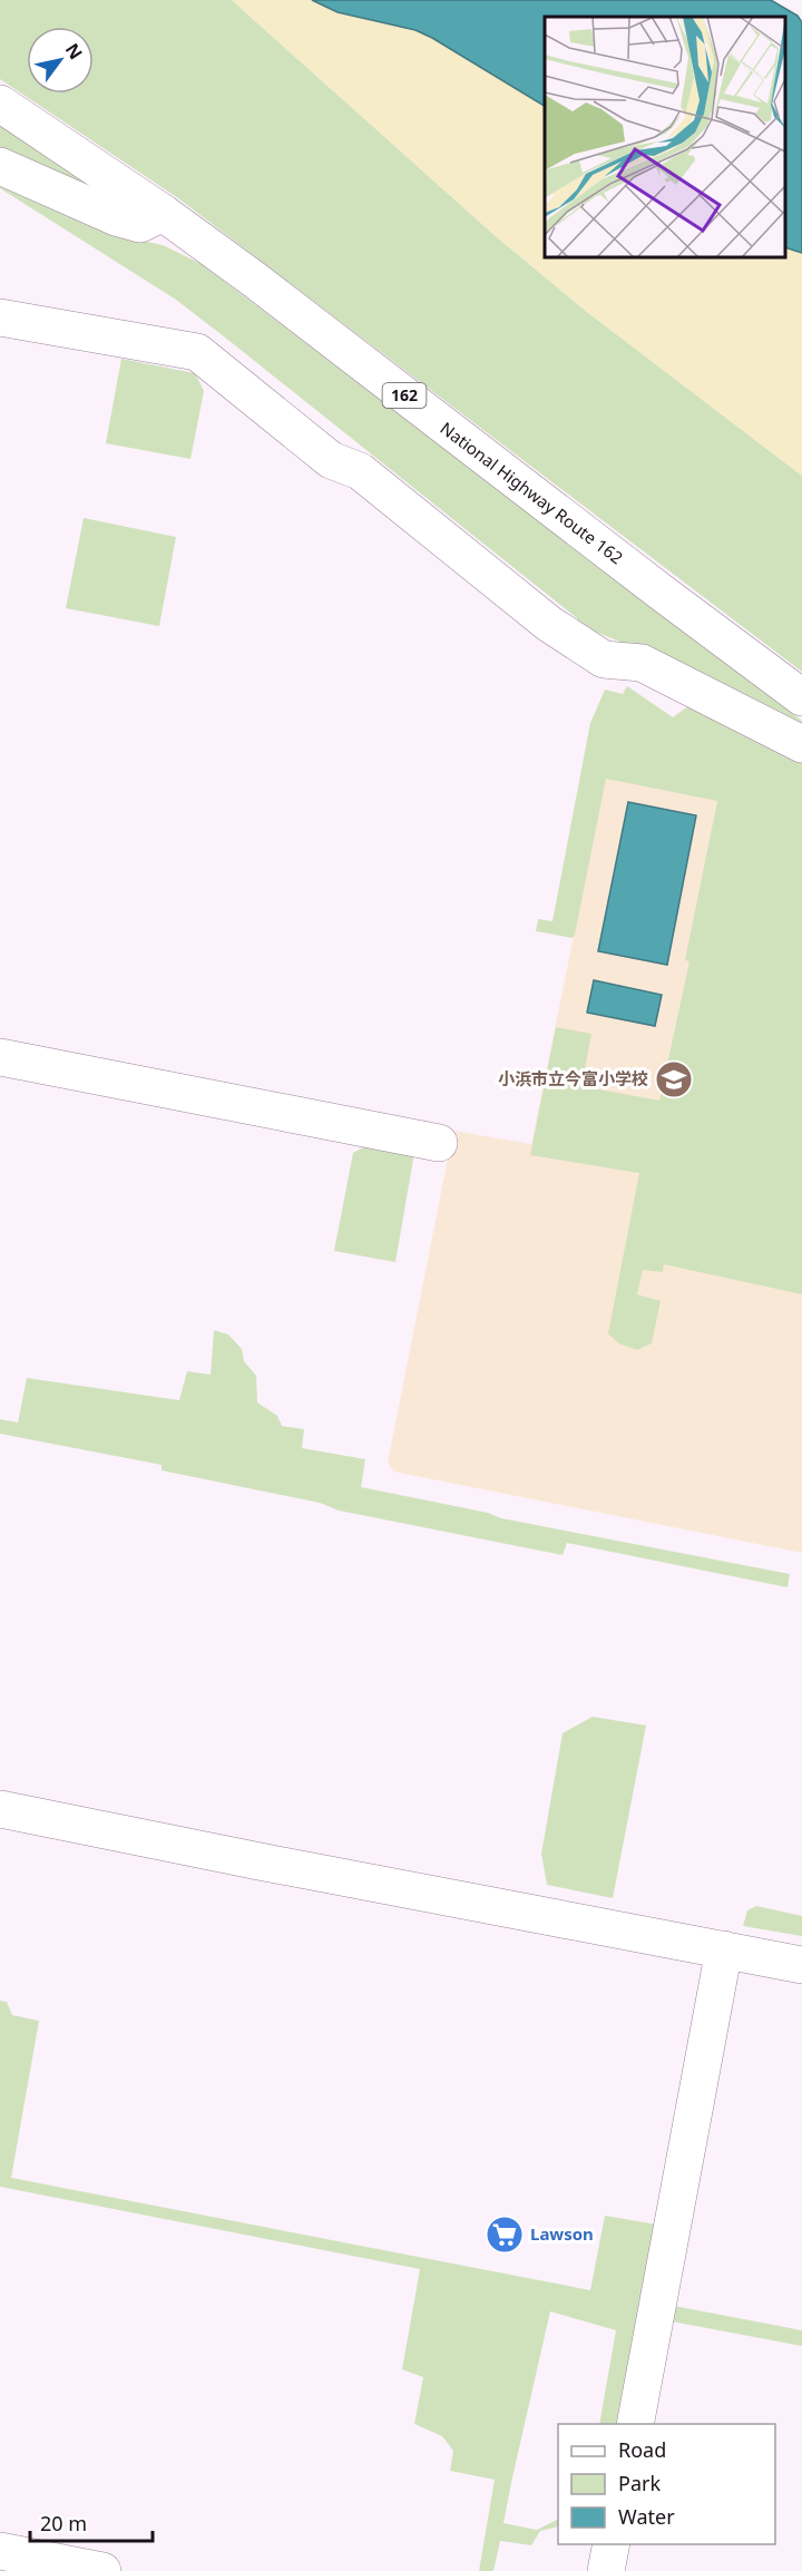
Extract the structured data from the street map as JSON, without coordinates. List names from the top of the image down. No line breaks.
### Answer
{"streets":{"main road":["162","National Highway Route 162"]},"places":{"school or university":["小浜市立今富小学校"],"supermarket":["Lawson"]},"legend":["Road","Park","Water"],"scale_bar":"20 m","north":"top right"}
